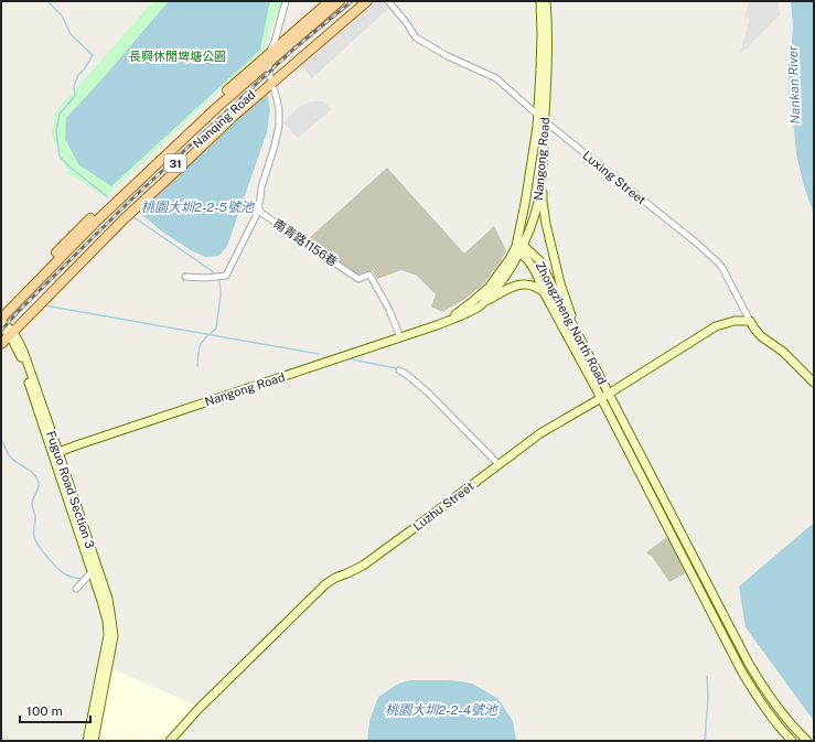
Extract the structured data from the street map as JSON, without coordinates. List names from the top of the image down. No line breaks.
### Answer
{"streets":{"main road":["Nanqing Road","31"],"street":["Nangong Road","Luxing Street","南青路1156巷","Zhongzheng North Road","Fuguo Road Section 3","Luzhu Street"]},"crossings":[["Nanqing Road","31"],["Nanqing Road","Fuguo Road Section 3"],["Nangong Road","Luxing Street"],["Nangong Road","南青路1156巷"],["Nangong Road","Zhongzheng North Road"],["Nangong Road","Fuguo Road Section 3"],["31","Fuguo Road Section 3"],["Luxing Street","Luzhu Street"],["Zhongzheng North Road","Luzhu Street"]],"water":["Nankan River","桃園大圳2-2-5號池","桃園大圳2-2-4號池"],"parks":["長興休閒埤塘公園"],"scale_bar":"100 m"}
